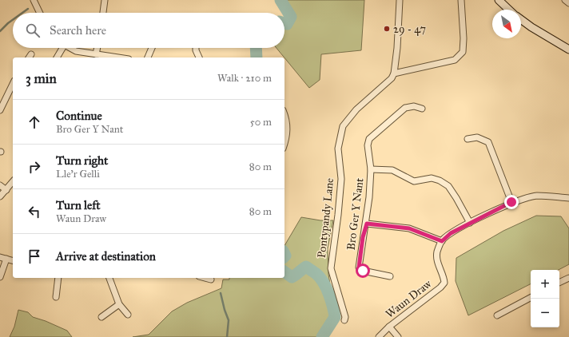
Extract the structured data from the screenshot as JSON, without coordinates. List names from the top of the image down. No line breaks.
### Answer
{"streets":{"street":["Bro Ger Y Nant","Pontypandy Lane","Waun Draw"]},"places":["29 - 47"],"north":"bottom right","page":{"search":"Search here","heading":["3 min","Walk · 210 m"],"list":[["Continue","Bro Ger Y Nant","50 m"],["Turn right","Lle'r Gelli","80 m"],["Turn left","Waun Draw","80 m"],"Arrive at destination"],"map_buttons":["+","−"]}}
